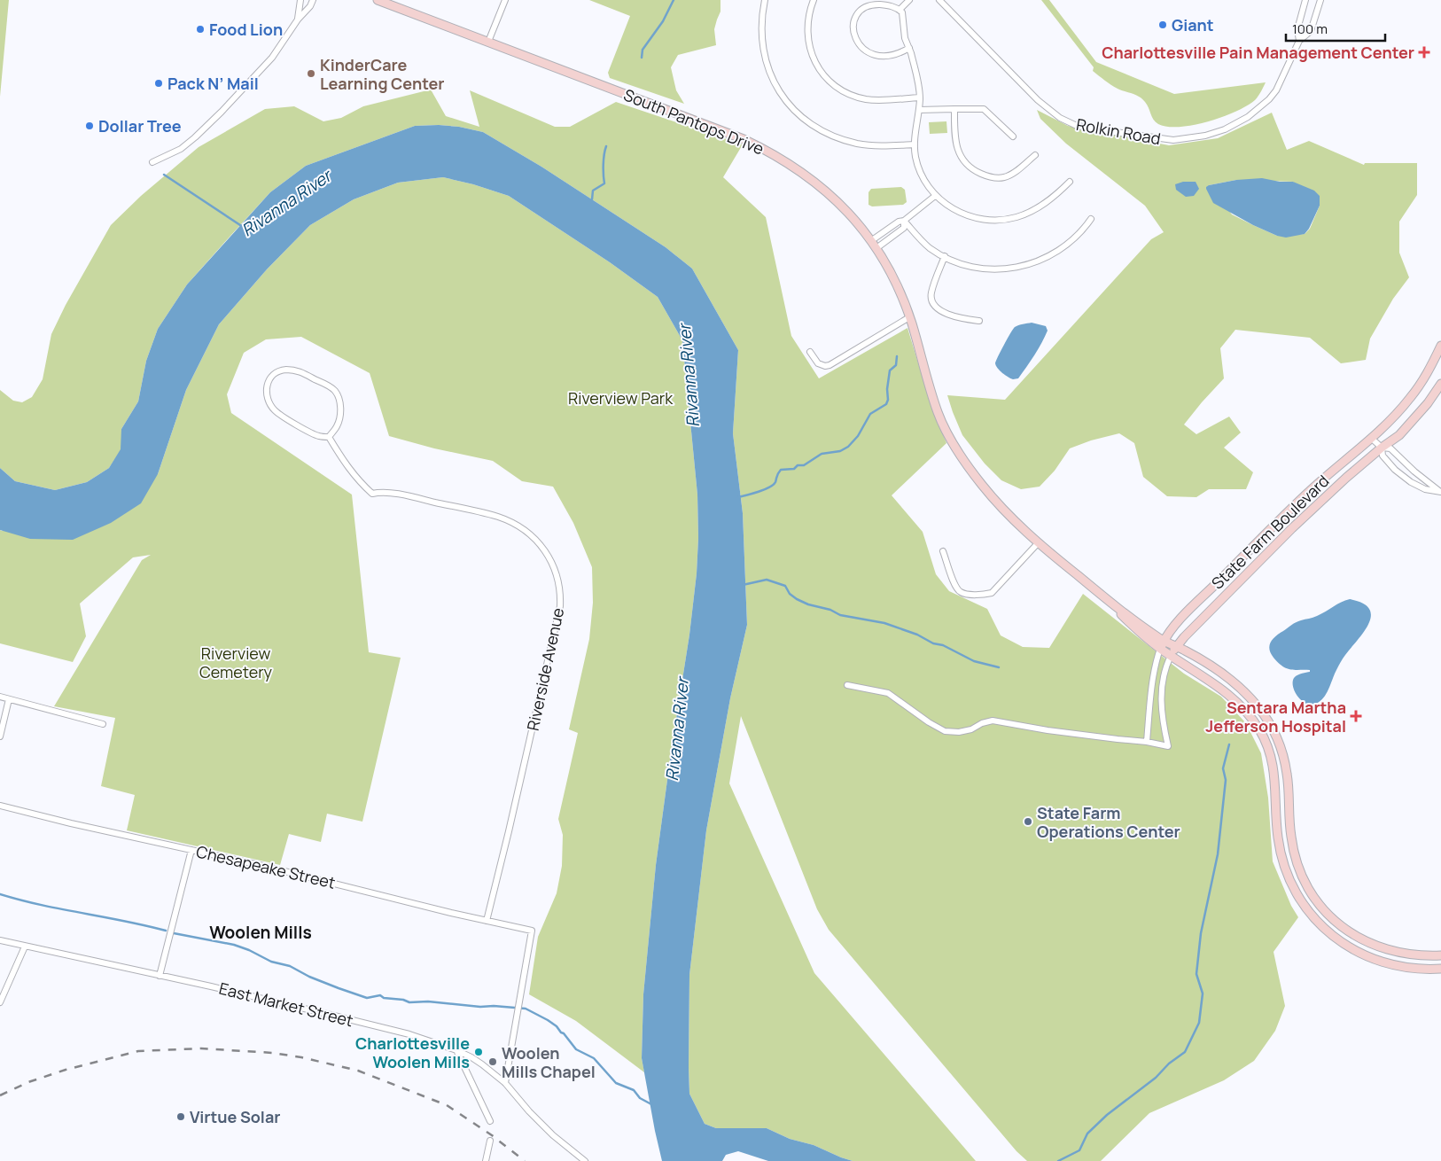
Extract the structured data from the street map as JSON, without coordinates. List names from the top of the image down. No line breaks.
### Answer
{"streets":{"street":["South Pantops Drive","Rolkin Road","State Farm Boulevard","Riverside Avenue","Chesapeake Street","East Market Street"]},"crossings":[["South Pantops Drive","State Farm Boulevard"],["Riverside Avenue","Chesapeake Street"],["Chesapeake Street","East Market Street"]],"districts":["Woolen Mills"],"water":["Rivanna River"],"parks":["Riverview Park","Riverview Cemetery"],"places":{"other":["Giant","Food Lion","KinderCare Learning Center","Pack N’ Mail","Dollar Tree","State Farm Operations Center","Charlottesville Woolen Mills","Woolen Mills Chapel","Virtue Solar"],"health":["Charlottesville Pain Management Center","Sentara Martha Jefferson Hospital"]},"scale_bar":"100 m"}
